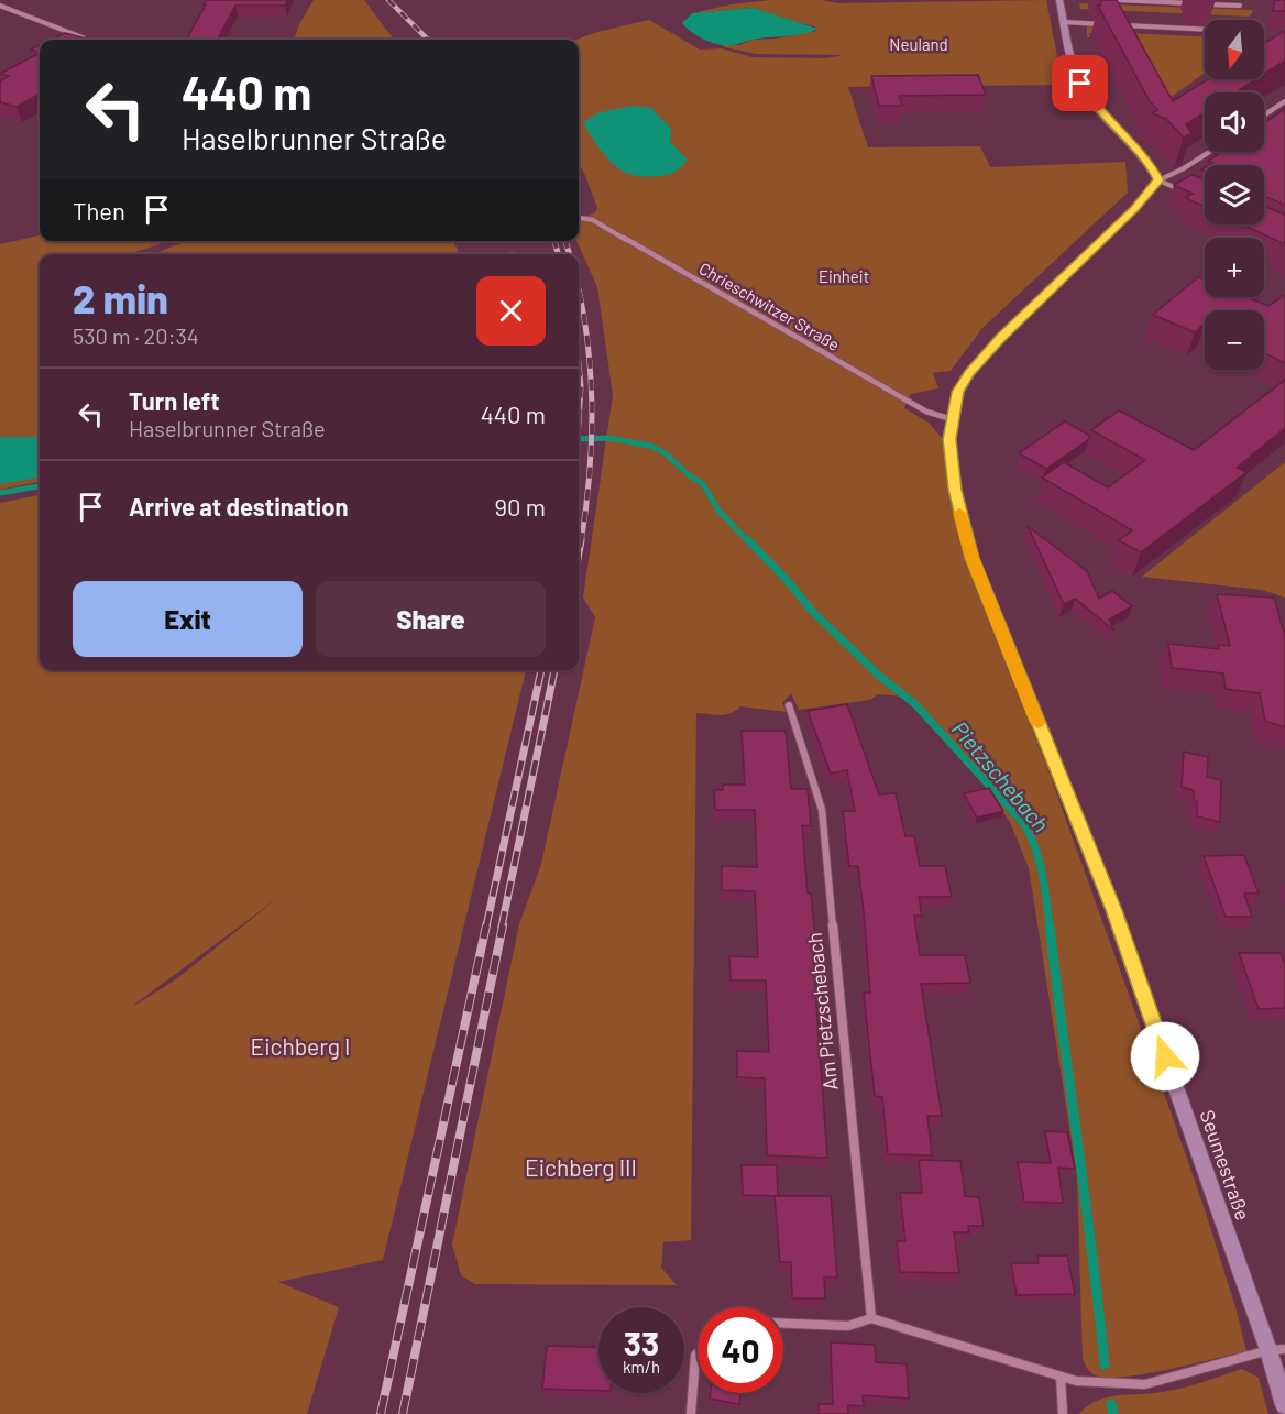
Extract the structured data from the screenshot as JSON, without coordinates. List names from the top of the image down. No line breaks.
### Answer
{"streets":{"street":["Chrieschwitzer Straße","Am Pietzschebach","Seumestraße"]},"crossings":[["Chrieschwitzer Straße","Seumestraße"]],"water":["Pietzschebach"],"parks":["Neuland","Einheit","Eichberg I","Eichberg III"],"north":"bottom","page":{"map_buttons":["+","−"],"turn":["440 m","Haselbrunner Straße"],"then":"Then","heading":["2 min","530 m · 20:34"],"list":[{"name":"Turn left","note":"Haselbrunner Straße","value":"440 m"},{"name":"Arrive at destination","value":"90 m"}],"buttons":["Exit","Share"],"speed":"33 km/h","limit":"40"}}
